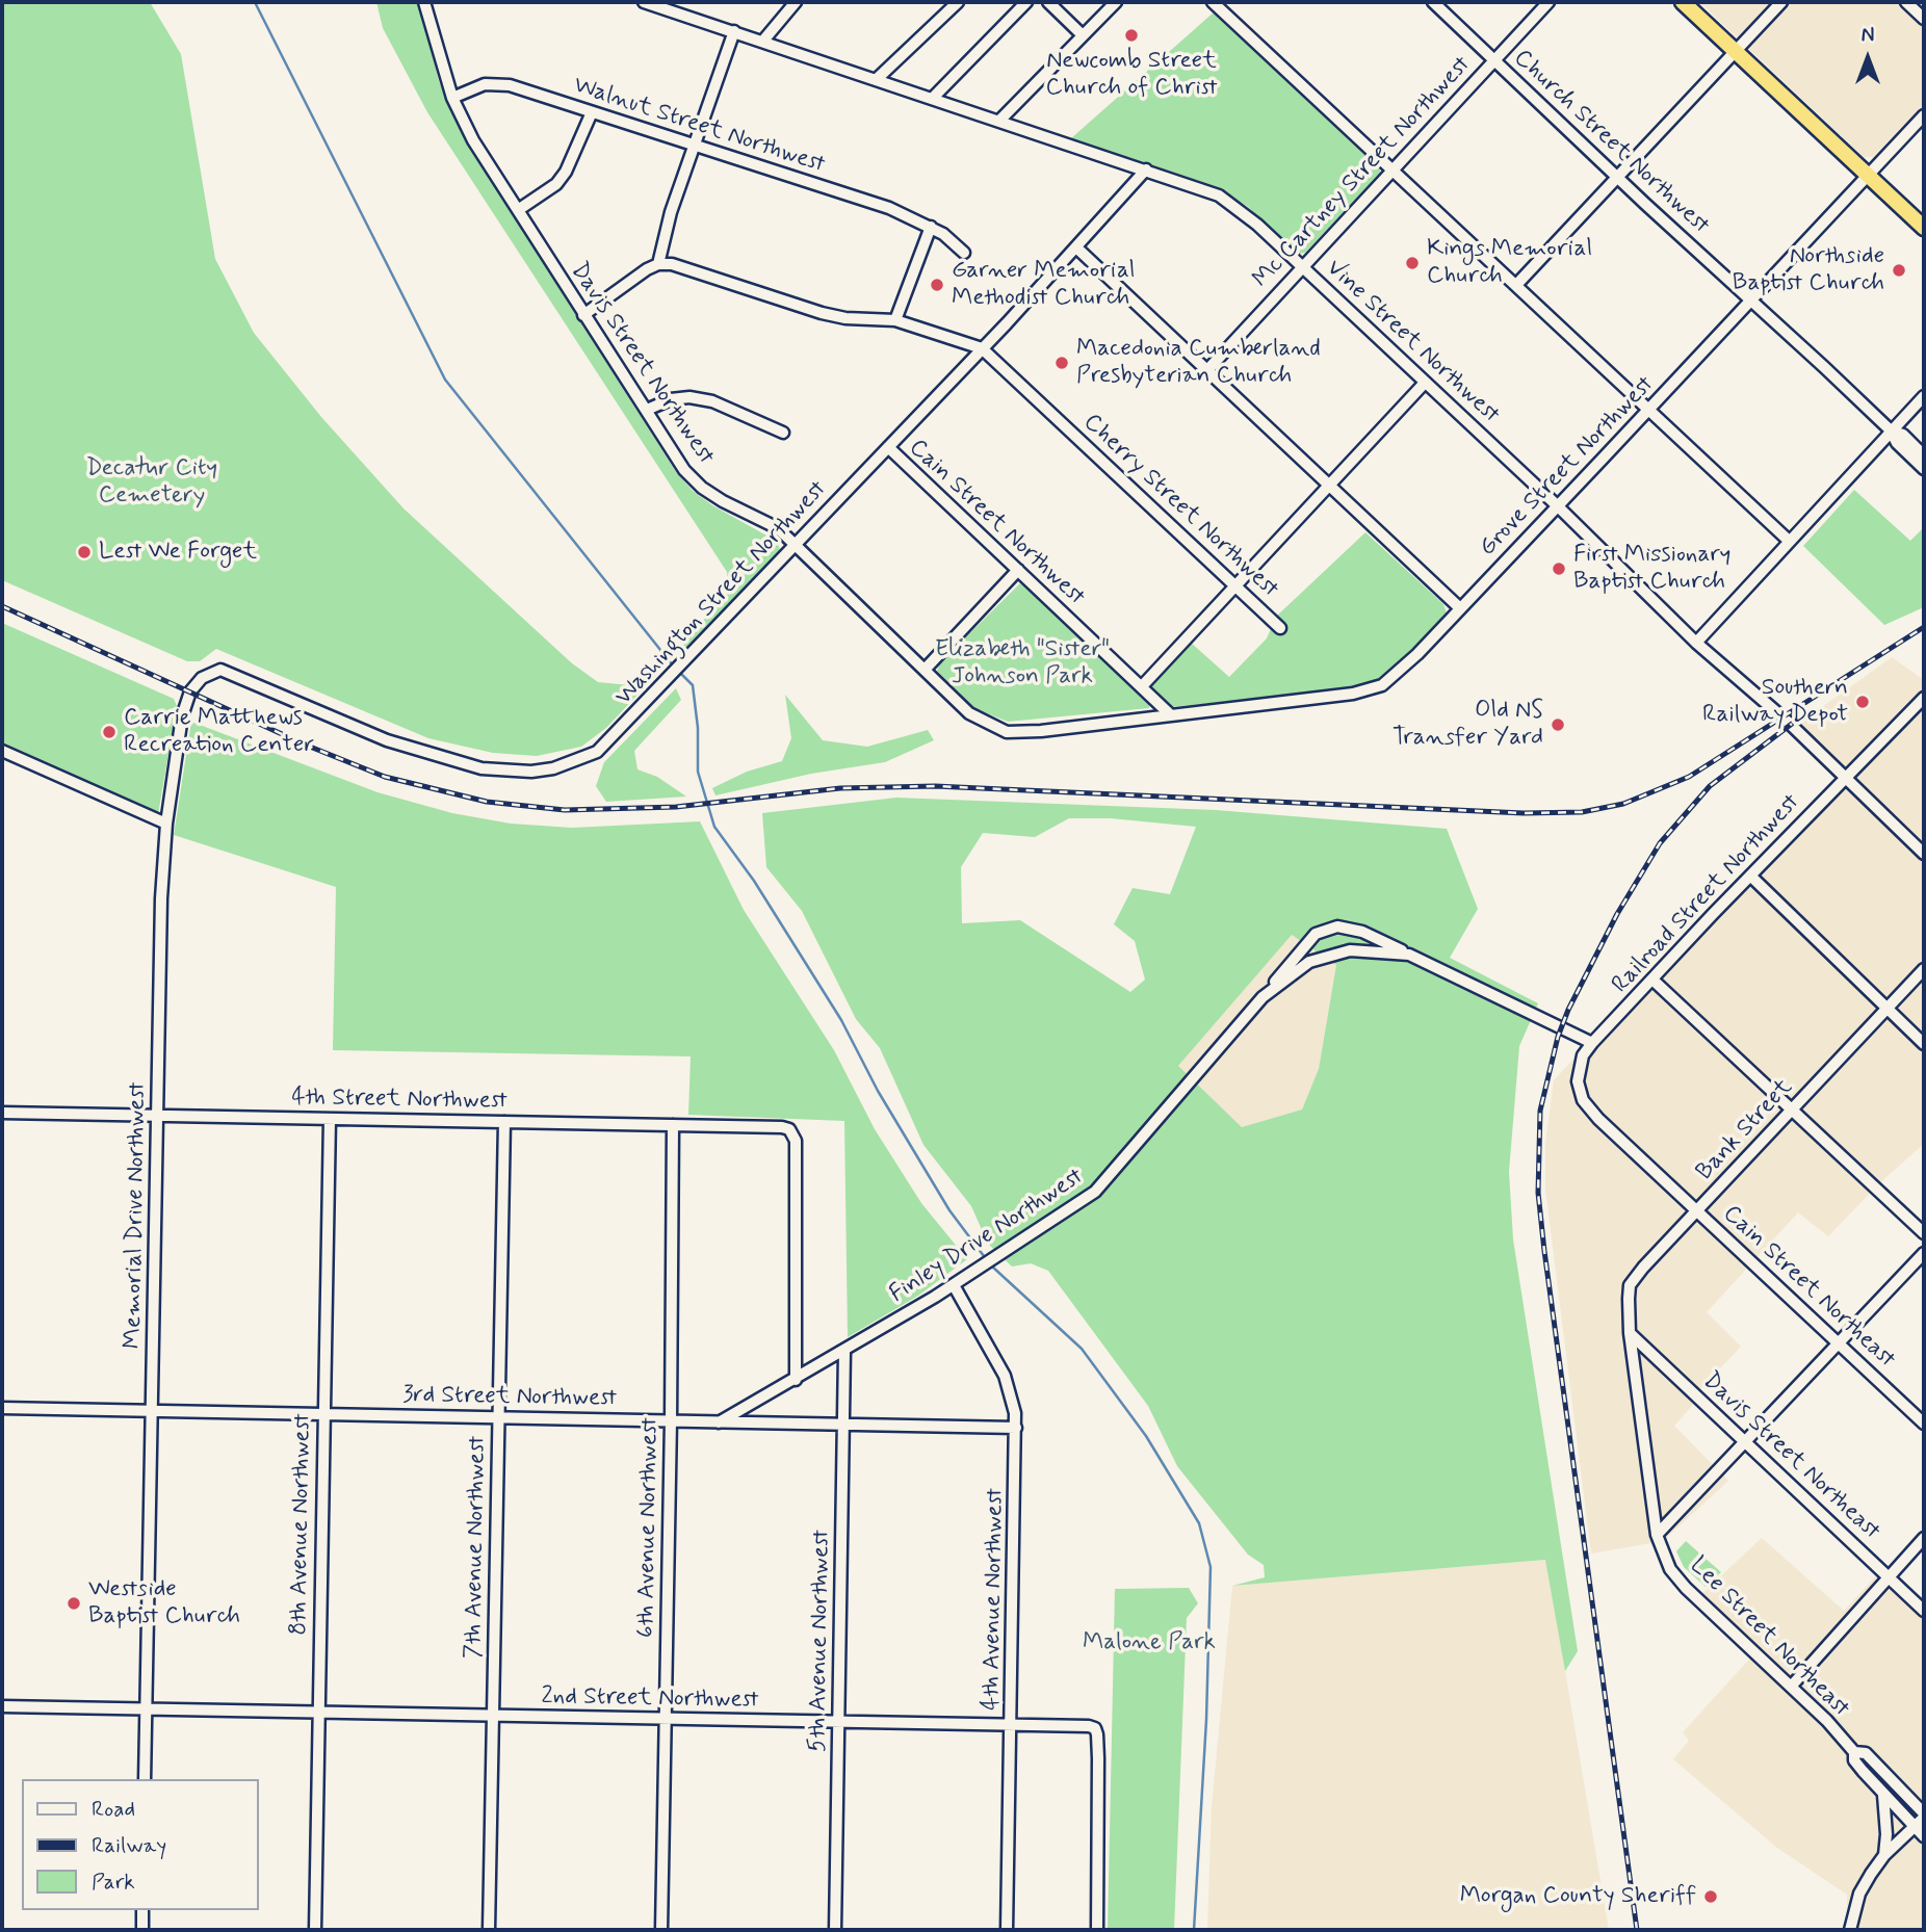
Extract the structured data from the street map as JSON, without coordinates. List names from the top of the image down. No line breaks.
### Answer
{"streets":{"street":["Walnut Street Northwest","Church Street Northwest","Mc Cartney Street Northwest","Vine Street Northwest","Davis Street Northwest","Grove Street Northwest","Cherry Street Northwest","Cain Street Northwest","Washington Street Northwest","Railroad Street Northwest","4th Street Northwest","Bank Street","Memorial Drive Northwest","Finley Drive Northwest","Cain Street Northeast","3rd Street Northwest","Davis Street Northeast","8th Avenue Northwest","6th Avenue Northwest","7th Avenue Northwest","4th Avenue Northwest","Lee Street Northeast","5th Avenue Northwest","2nd Street Northwest"]},"crossings":[["Walnut Street Northwest","Davis Street Northwest"],["Church Street Northwest","Mc Cartney Street Northwest"],["Church Street Northwest","Grove Street Northwest"],["Mc Cartney Street Northwest","Vine Street Northwest"],["Vine Street Northwest","Grove Street Northwest"],["Vine Street Northwest","Washington Street Northwest"],["Vine Street Northwest","Railroad Street Northwest"],["Davis Street Northwest","Grove Street Northwest"],["Davis Street Northwest","Cain Street Northwest"],["Davis Street Northwest","Washington Street Northwest"],["Grove Street Northwest","Cain Street Northwest"],["Cherry Street Northwest","Washington Street Northwest"],["Cain Street Northwest","Washington Street Northwest"],["Washington Street Northwest","Memorial Drive Northwest"],["Railroad Street Northwest","Bank Street"],["Railroad Street Northwest","Finley Drive Northwest"],["Railroad Street Northwest","Cain Street Northeast"],["4th Street Northwest","Memorial Drive Northwest"],["4th Street Northwest","Finley Drive Northwest"],["4th Street Northwest","8th Avenue Northwest"],["4th Street Northwest","6th Avenue Northwest"],["4th Street Northwest","7th Avenue Northwest"],["Bank Street","Cain Street Northeast"],["Bank Street","Davis Street Northeast"],["Bank Street","Lee Street Northeast"],["Memorial Drive Northwest","3rd Street Northwest"],["Memorial Drive Northwest","2nd Street Northwest"],["Finley Drive Northwest","3rd Street Northwest"],["Finley Drive Northwest","4th Avenue Northwest"],["Finley Drive Northwest","5th Avenue Northwest"],["3rd Street Northwest","8th Avenue Northwest"],["3rd Street Northwest","6th Avenue Northwest"],["3rd Street Northwest","7th Avenue Northwest"],["3rd Street Northwest","4th Avenue Northwest"],["3rd Street Northwest","5th Avenue Northwest"],["Davis Street Northeast","Lee Street Northeast"],["8th Avenue Northwest","2nd Street Northwest"],["6th Avenue Northwest","2nd Street Northwest"],["7th Avenue Northwest","2nd Street Northwest"],["4th Avenue Northwest","2nd Street Northwest"],["5th Avenue Northwest","2nd Street Northwest"]],"parks":["Decatur City Cemetery","Elizabeth \"Sister\" Johnson Park","Malone Park"],"places":["Newcomb Street Church of Christ","Kings Memorial Church","Northside Baptist Church","Garner Memorial Methodist Church","Macedonia Cumberland Presbyterian Church","Lest We Forget","First Missionary Baptist Church","Southern Railway Depot","Old NS Transfer Yard","Carrie Matthews Recreation Center","Westside Baptist Church","Morgan County Sheriff"],"legend":["Road","Railway","Park"],"north":"top"}
